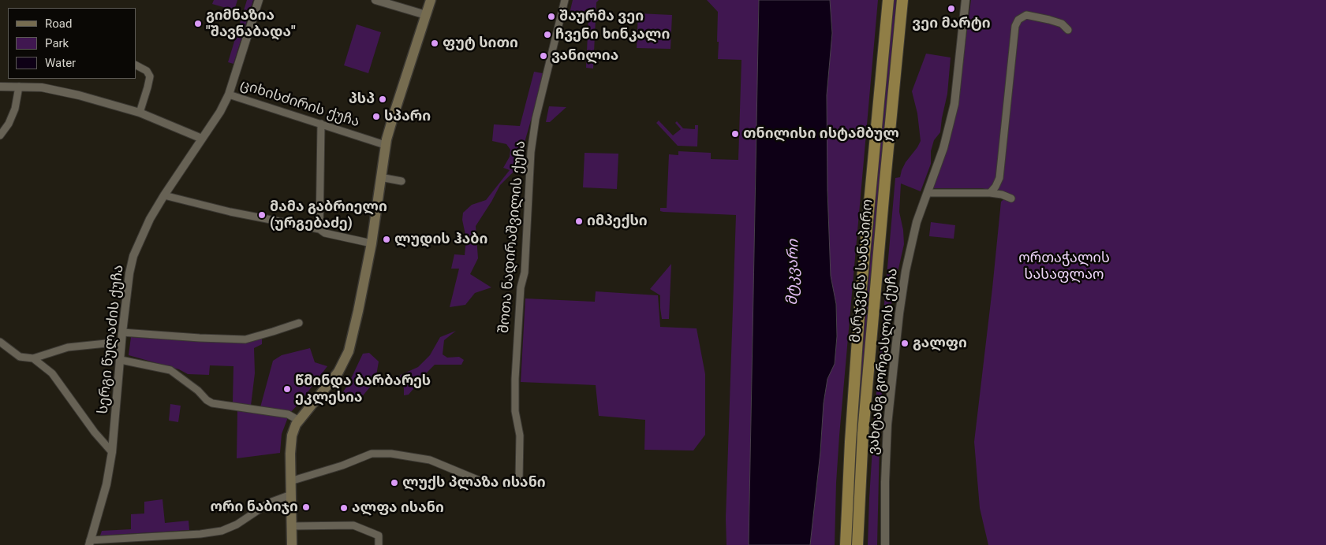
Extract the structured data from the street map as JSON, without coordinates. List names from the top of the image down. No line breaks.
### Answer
{"streets":{"highway":["მარჯვენა სანაპირო"],"street":["ციხისძირის ქუჩა","შოთა ნადირაშვილის ქუჩა","სერგი წულაძის ქუჩა","ვახტანგ გორგასლის ქუჩა"]},"crossings":[["ციხისძირის ქუჩა","სერგი წულაძის ქუჩა"]],"water":["მტკვარი"],"parks":["ორთაჭალის სასაფლაო"],"places":["ვეი მარტი","შაურმა ვეი","გიმნაზია \"შავნაბადა\"","ჩვენი ხინკალი","ფუტ სითი","ვანილია","პსპ","სპარი","თნილისი ისტამბულ","მამა გაბრიელი (ურგებაძე)","იმპექსი","ლუდის ჰაბი","გალფი","წმინდა ბარბარეს ეკლესია","ლუქს პლაზა ისანი","ორი ნაბიჯი","ალფა ისანი"],"legend":["Road","Park","Water"]}
